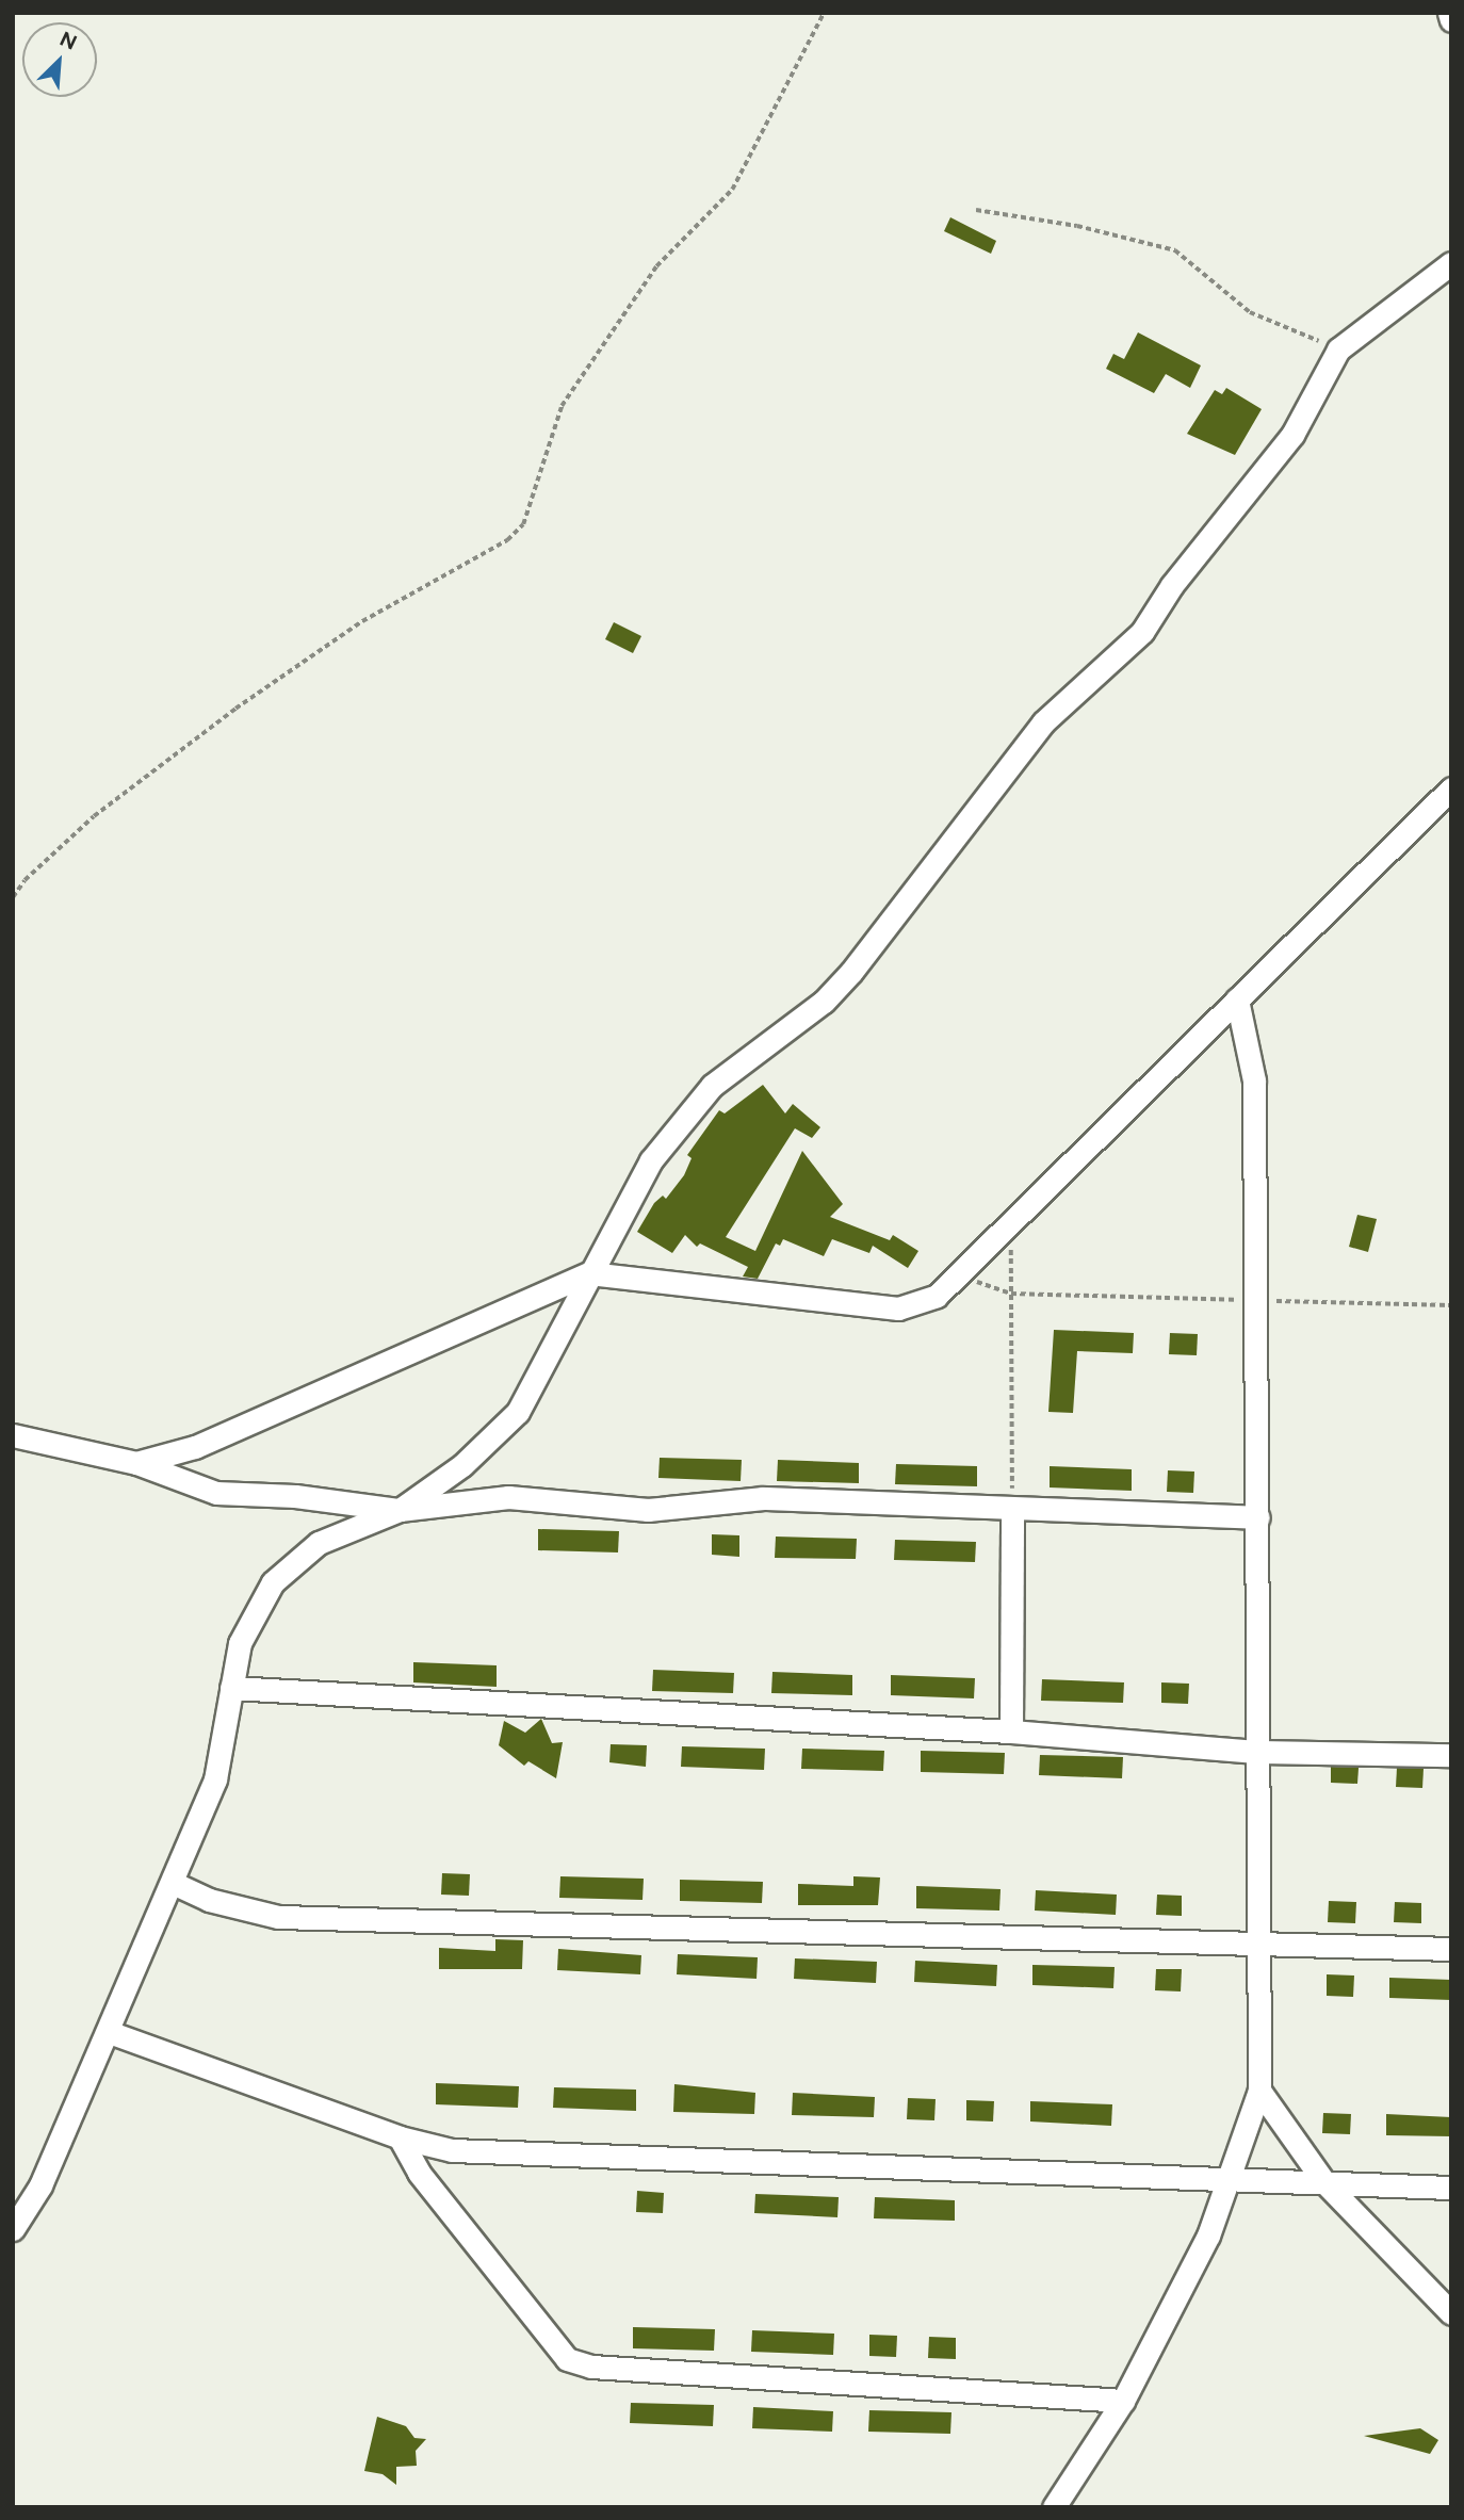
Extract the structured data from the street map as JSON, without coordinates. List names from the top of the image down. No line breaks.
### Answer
{"north":"top right"}
